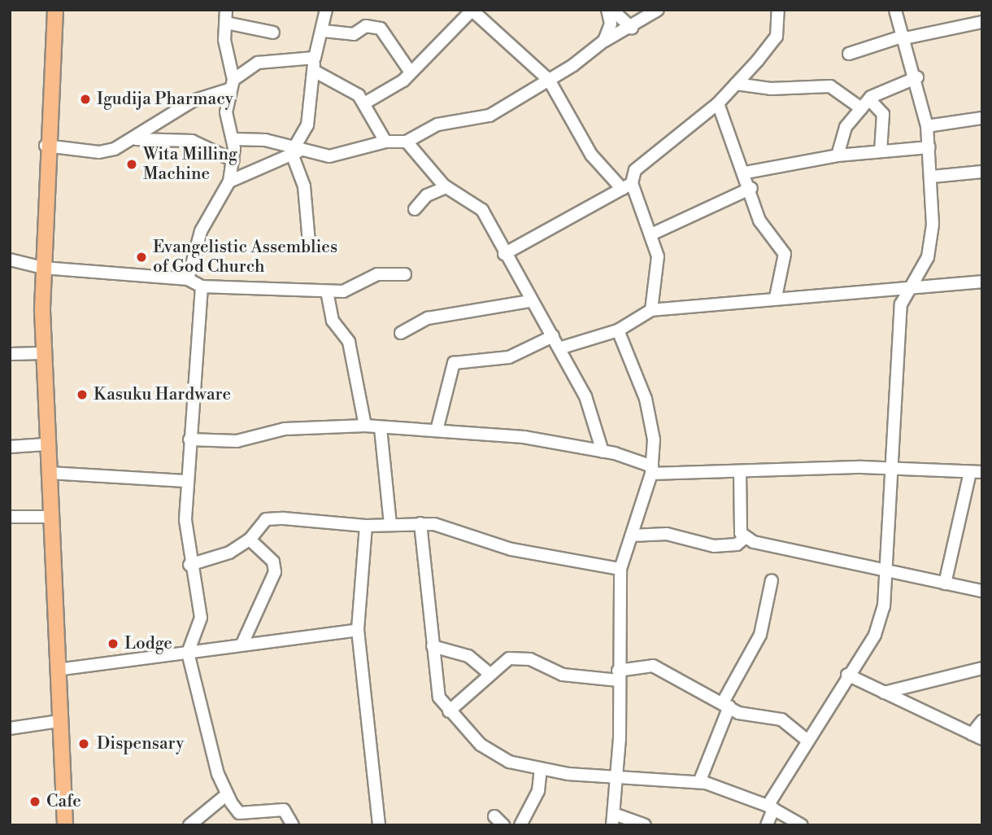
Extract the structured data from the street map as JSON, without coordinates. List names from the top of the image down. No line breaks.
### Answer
{"places":["Igudija Pharmacy","Wita Milling Machine","Evangelistic Assemblies of God Church","Kasuku Hardware","Lodge","Dispensary","Cafe"]}
